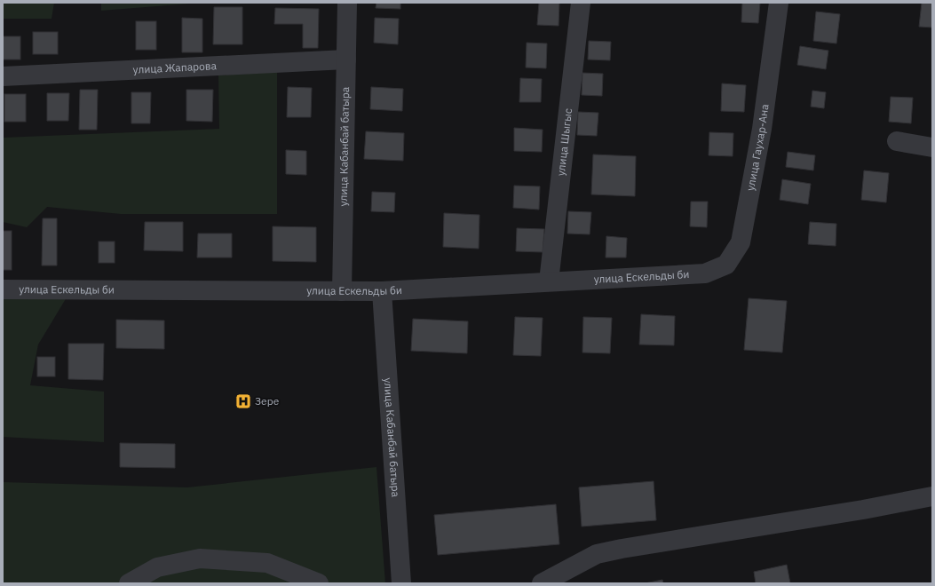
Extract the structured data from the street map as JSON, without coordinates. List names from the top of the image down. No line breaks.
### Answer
{"streets":{"street":["улица Жапарова","улица Шыгыс","улица Кабанбай батыра","улица Гаухар-Ана","улица Ескельды би"]},"crossings":[["улица Жапарова","улица Кабанбай батыра"],["улица Шыгыс","улица Ескельды би"],["улица Кабанбай батыра","улица Ескельды би"],["улица Гаухар-Ана","улица Ескельды би"]],"places":{"hospital":["Зере"]}}
